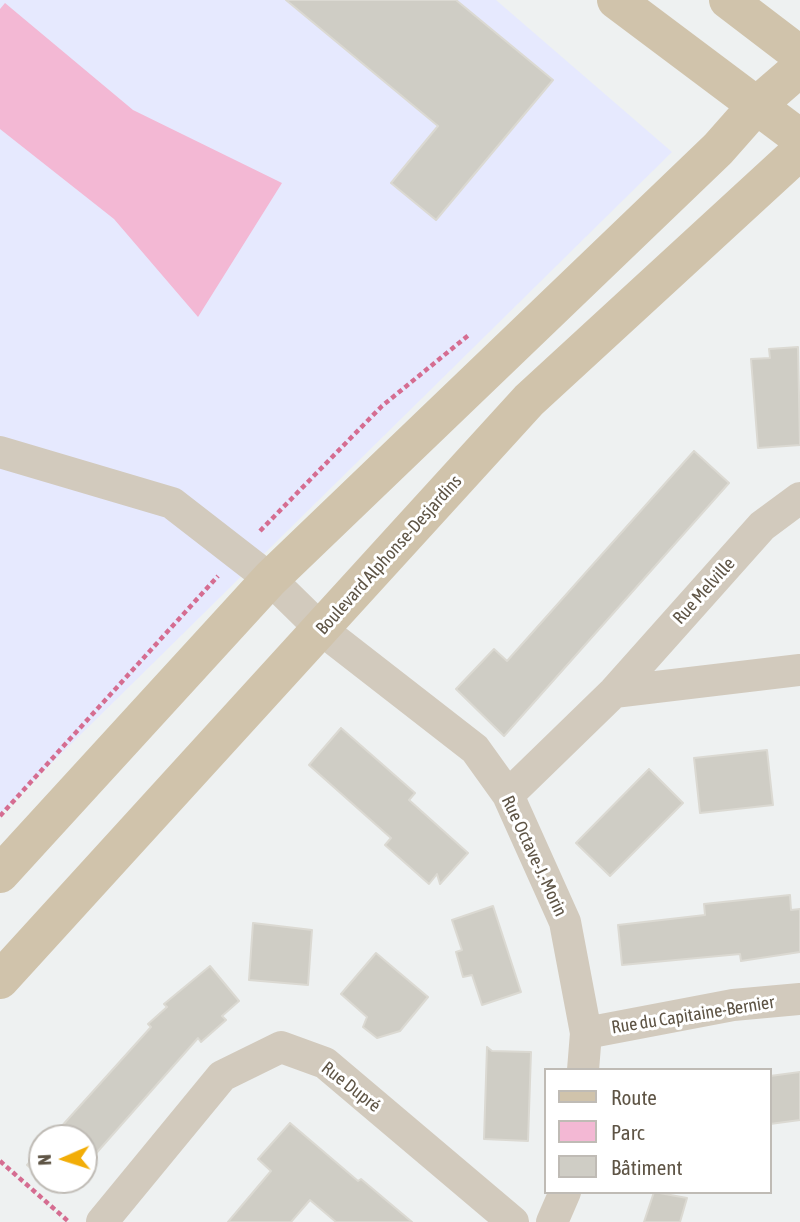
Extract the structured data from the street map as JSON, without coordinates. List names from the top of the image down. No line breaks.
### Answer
{"streets":{"main road":["Boulevard Alphonse-Desjardins"],"street":["Rue Melville","Rue Octave-J.-Morin","Rue du Capitaine-Bernier","Rue Dupré"]},"crossings":[["Boulevard Alphonse-Desjardins","Rue Octave-J.-Morin"],["Rue Melville","Rue Octave-J.-Morin"],["Rue Octave-J.-Morin","Rue du Capitaine-Bernier"]],"legend":["Route","Parc","Bâtiment"],"north":"left"}
